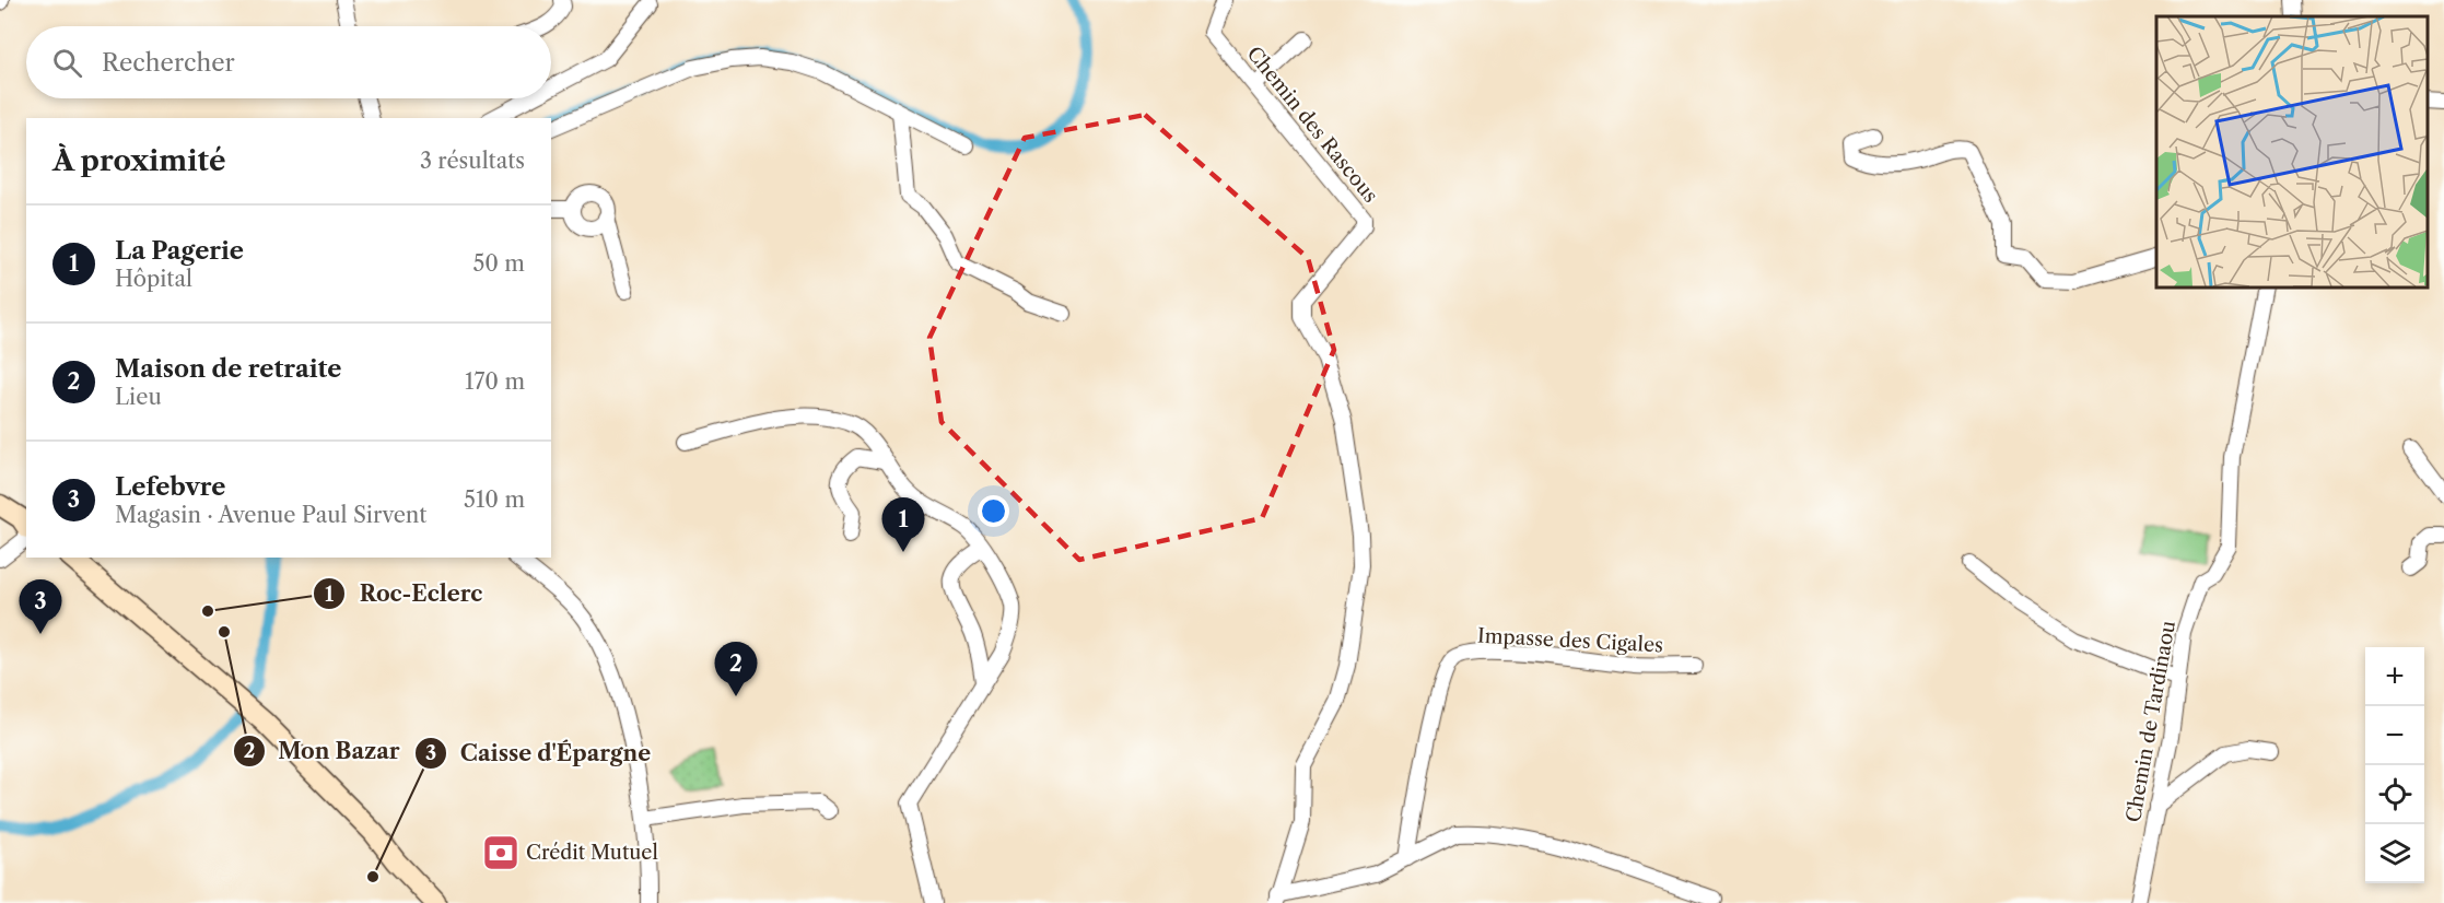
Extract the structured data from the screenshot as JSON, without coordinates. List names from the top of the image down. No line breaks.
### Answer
{"streets":{"street":["Chemin des Rascous","Impasse des Cigales","Chemin de Tardinaou"]},"places":{"other":["Roc-Eclerc","Mon Bazar","Caisse d'Épargne"],"bank":["Crédit Mutuel"]},"page":{"search":"Rechercher","heading":["À proximité","3 résultats"],"list":[{"mark":"1","name":"La Pagerie","note":"Hôpital","value":"50 m"},{"mark":"2","name":"Maison de retraite","note":"Lieu","value":"170 m"},{"mark":"3","name":"Lefebvre","note":"Magasin · Avenue Paul Sirvent","value":"510 m"}],"pins":["1","3","2"],"map_buttons":["+","−"]}}
